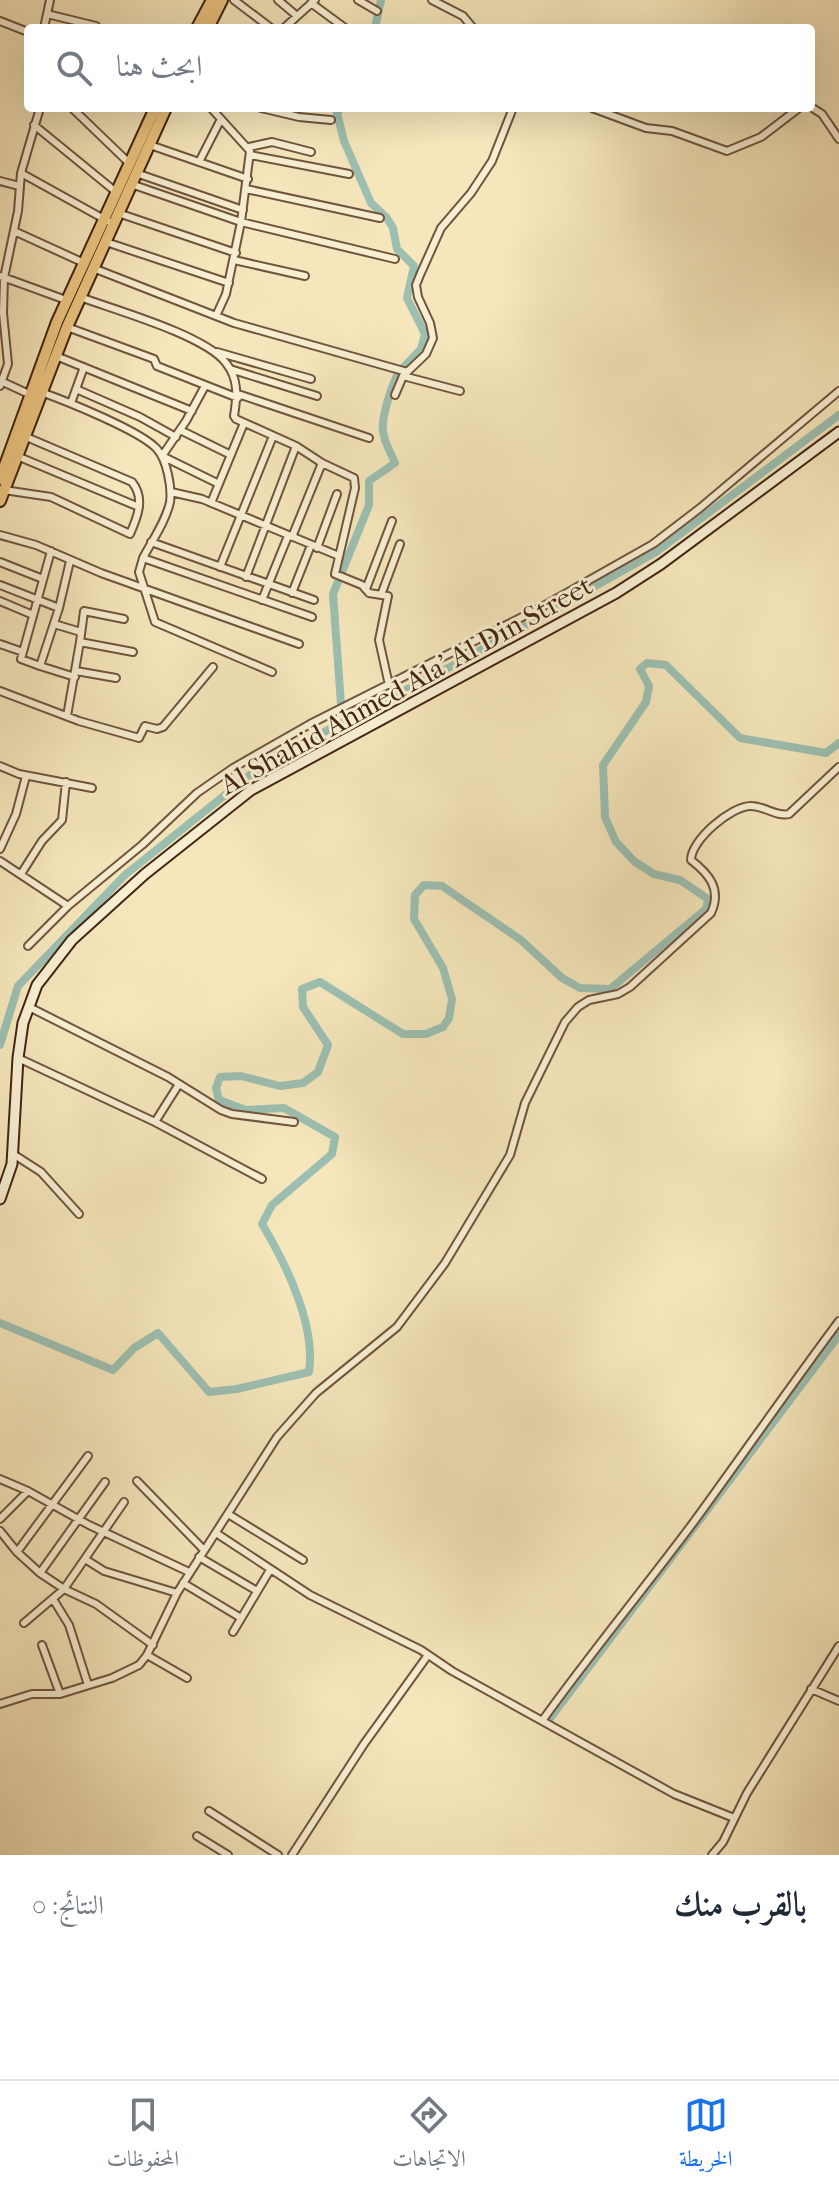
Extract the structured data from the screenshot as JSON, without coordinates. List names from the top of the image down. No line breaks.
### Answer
{"streets":{"main road":["Al Shahid Ahmed Ala' Al Din Street"]},"page":{"search":"ابحث هنا","heading":["بالقرب منك","النتائج: 0"],"nav":["الخريطة","الاتجاهات","المحفوظات"]}}
